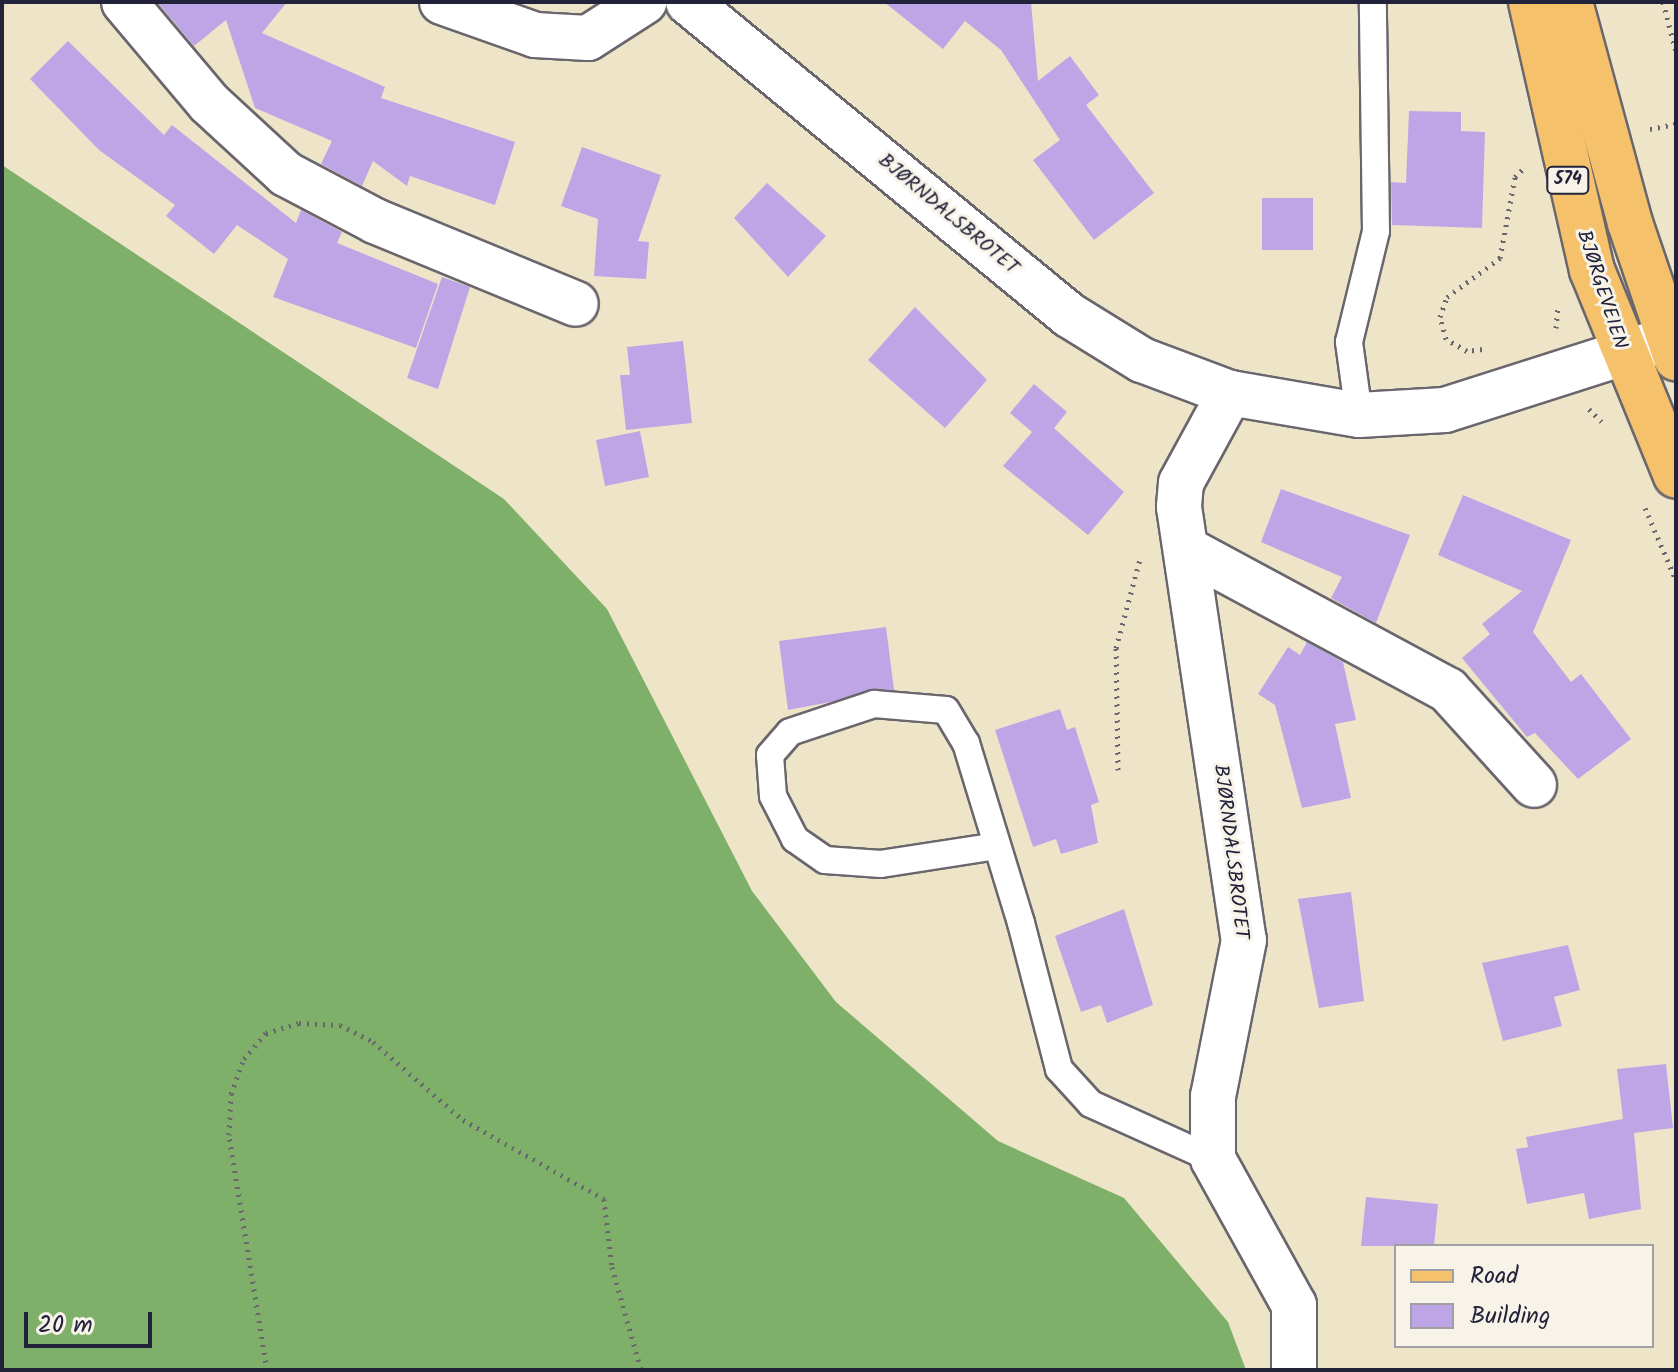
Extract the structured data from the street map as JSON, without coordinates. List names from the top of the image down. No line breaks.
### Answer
{"streets":{"main road":["574","BJØRGEVEIEN"],"street":["BJØRNDALSBROTET"]},"crossings":[["574","BJØRNDALSBROTET"],["BJØRNDALSBROTET","BJØRGEVEIEN"]],"legend":["Road","Building"],"scale_bar":"20 m"}
